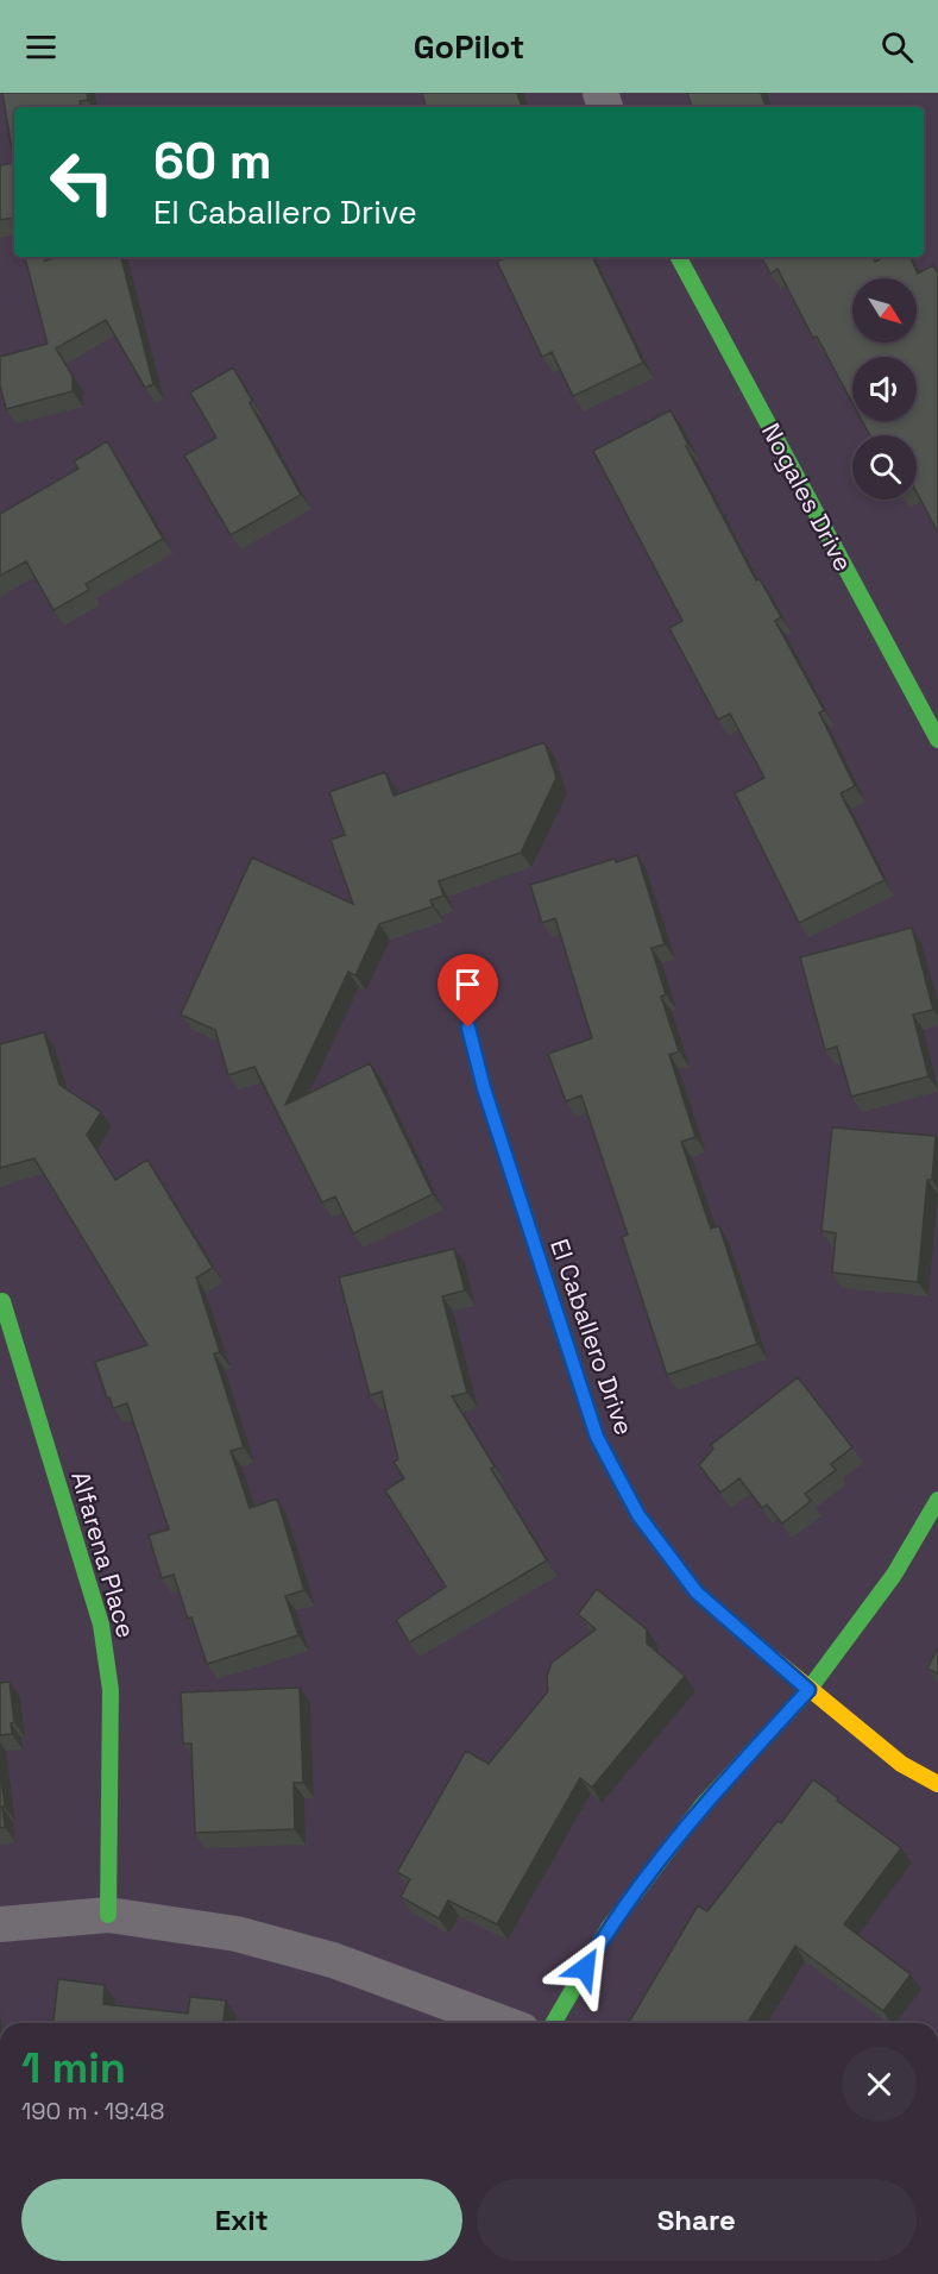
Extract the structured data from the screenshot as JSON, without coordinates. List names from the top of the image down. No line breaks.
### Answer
{"streets":{"street":["Nogales Drive","El Caballero Drive","Alfarena Place"]},"north":"bottom right","page":{"header":"GoPilot","turn":["60 m","El Caballero Drive"],"heading":["1 min","190 m · 19:48"],"buttons":["Exit","Share"]}}
